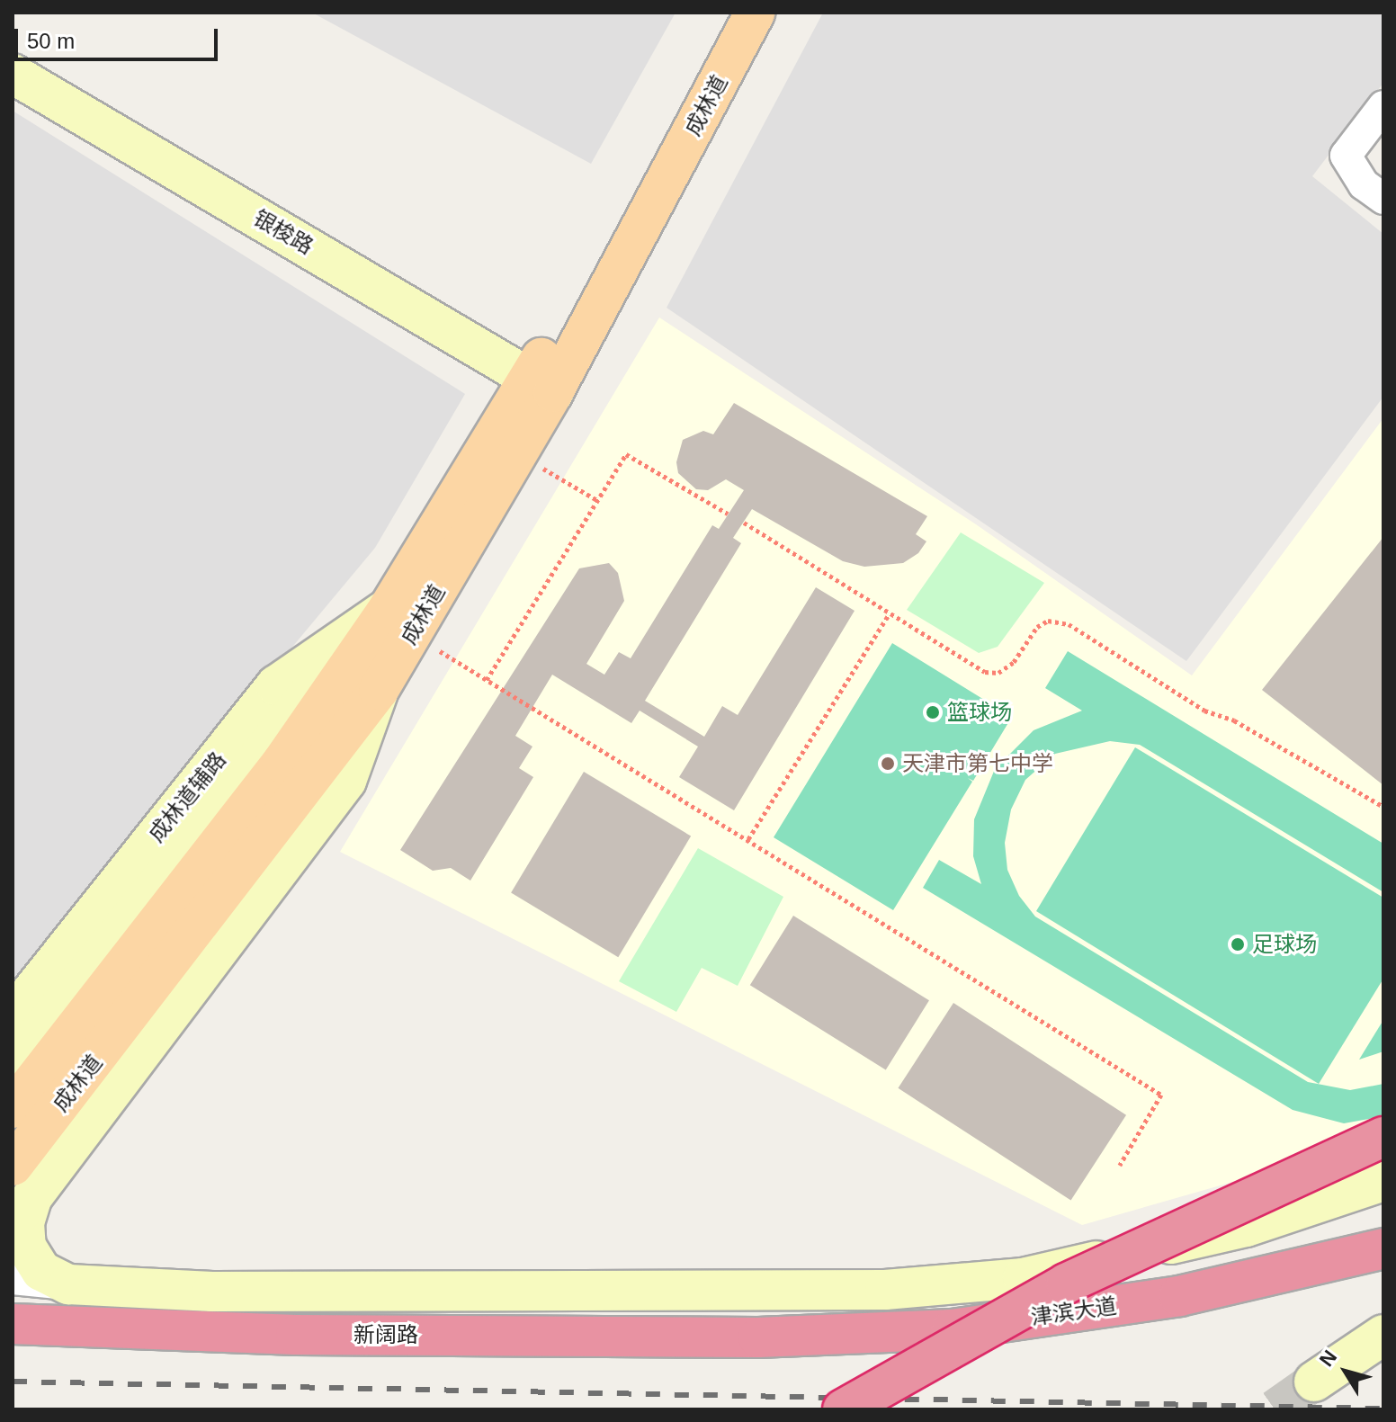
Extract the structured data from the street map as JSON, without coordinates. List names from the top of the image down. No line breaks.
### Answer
{"streets":{"highway":["津滨大道","新阔路"],"main road":["成林道"],"street":["银梭路","成林道辅路"]},"crossings":[["成林道","银梭路"],["成林道","成林道辅路"],["津滨大道","新阔路"]],"places":["篮球场","天津市第七中学","足球场"],"scale_bar":"50 m","north":"top left"}
